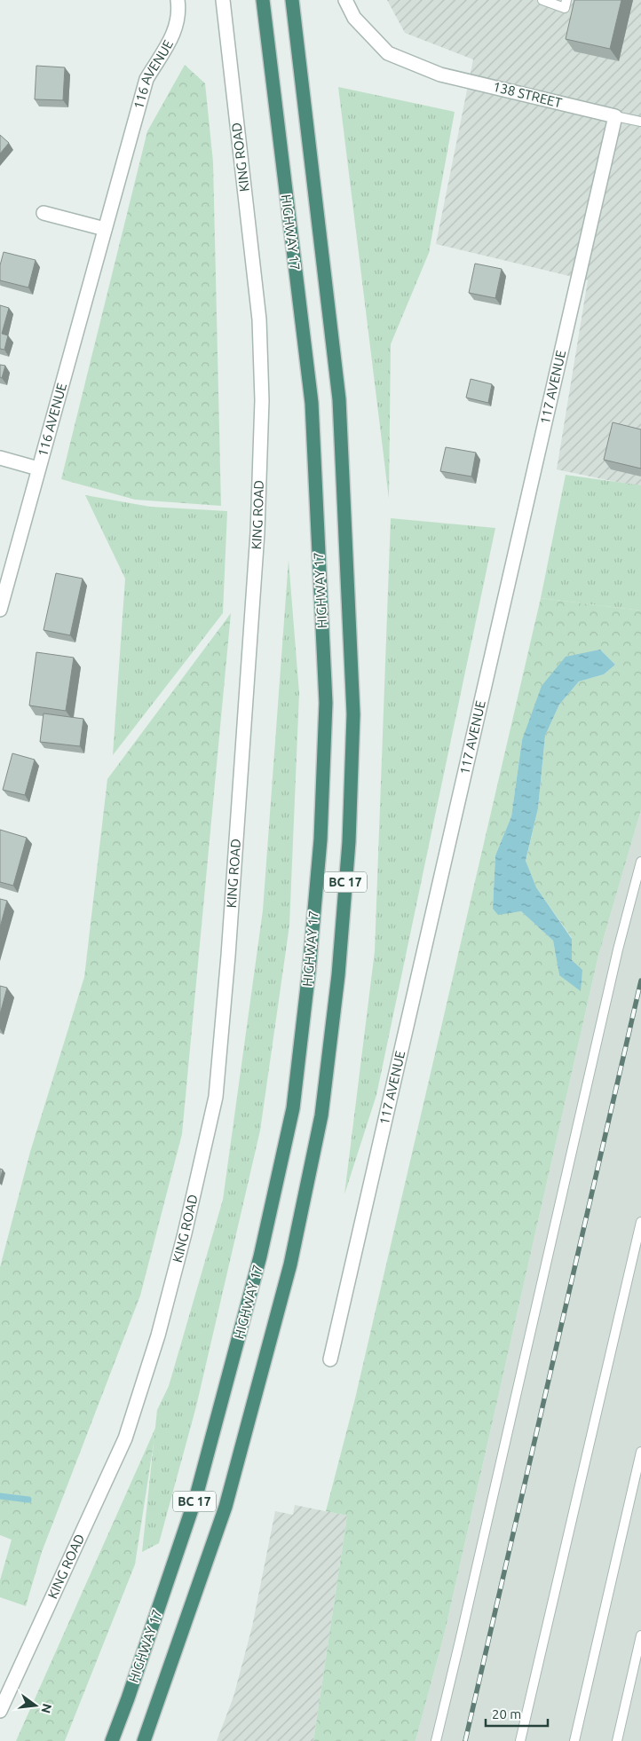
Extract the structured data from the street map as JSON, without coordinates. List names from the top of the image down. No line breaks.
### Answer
{"streets":{"highway":["HIGHWAY 17","BC 17"],"street":["116 AVENUE","138 STREET","KING ROAD","117 AVENUE"]},"crossings":[["138 STREET","117 AVENUE"]],"scale_bar":"20 m","north":"right"}
